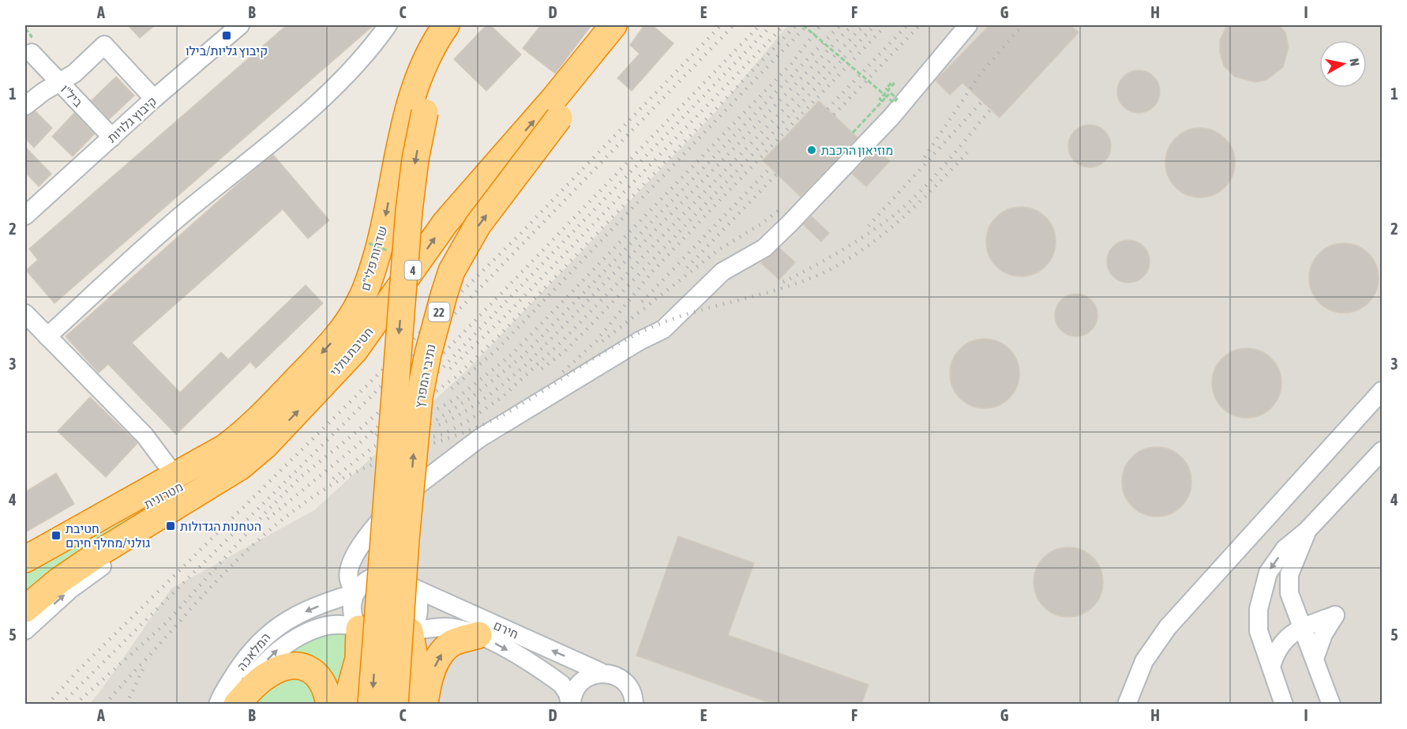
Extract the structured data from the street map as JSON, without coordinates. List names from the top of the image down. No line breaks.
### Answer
{"streets":{"highway":["שדרות פלי\"ם","4","22","חטיבת גולני","נתיבי המפרץ"],"street":["ביל\"ו","קיבוץ גלויות","מטרונית","חירם","המלאכה"]},"crossings":[["ביל\"ו","קיבוץ גלויות"],["שדרות פלי\"ם","מטרונית"],["חטיבת גולני","מטרונית"],["חירם","המלאכה"]],"one_way":["שדרות פלי\"ם","חטיבת גולני"],"places":{"transit":["קיבוץ גליות/בילו","הטחנות הגדולות","חטיבת גולני/מחלף חירם"],"other":["מוזיאון הרכבת"]},"north":"right","grid":{"columns":["A","B","C","D","E","F","G","H","I"],"rows":["1","2","3","4","5"]}}
